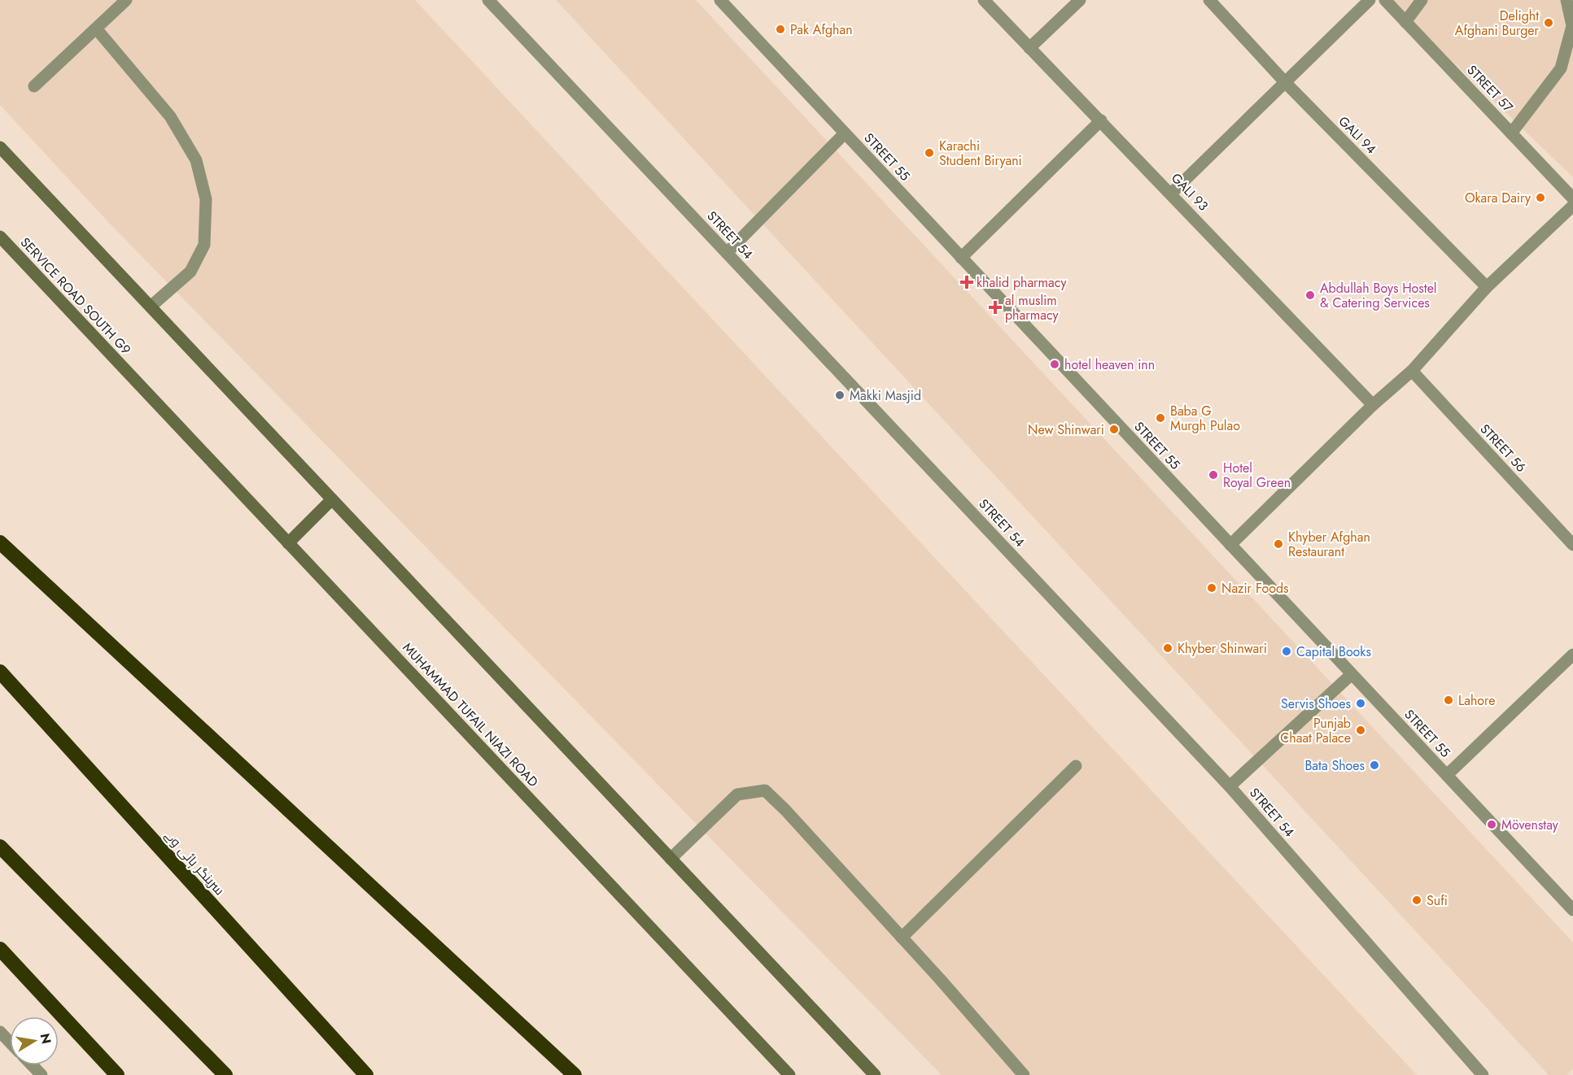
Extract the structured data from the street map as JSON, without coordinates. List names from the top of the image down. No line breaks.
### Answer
{"streets":{"highway":["سرینگر ہائی وے"],"main road":["SERVICE ROAD SOUTH G9","MUHAMMAD TUFAIL NIAZI ROAD"],"street":["STREET 57","GALI 94","STREET 55","GALI 93","STREET 54","STREET 56"]},"crossings":[["SERVICE ROAD SOUTH G9","MUHAMMAD TUFAIL NIAZI ROAD"]],"places":{"other":["Delight Afghani Burger","Pak Afghan","Karachi Student Biryani","Okara Dairy","Abdullah Boys Hostel & Catering Services","hotel heaven inn","Makki Masjid","Baba G Murgh Pulao","New Shinwari","Hotel Royal Green","Khyber Afghan Restaurant","Nazir Foods","Khyber Shinwari","Capital Books","Lahore","Servis Shoes","Punjab Chaat Palace","Bata Shoes","Mövenstay","Sufi"],"health":["khalid pharmacy","al muslim pharmacy"]},"north":"right"}
